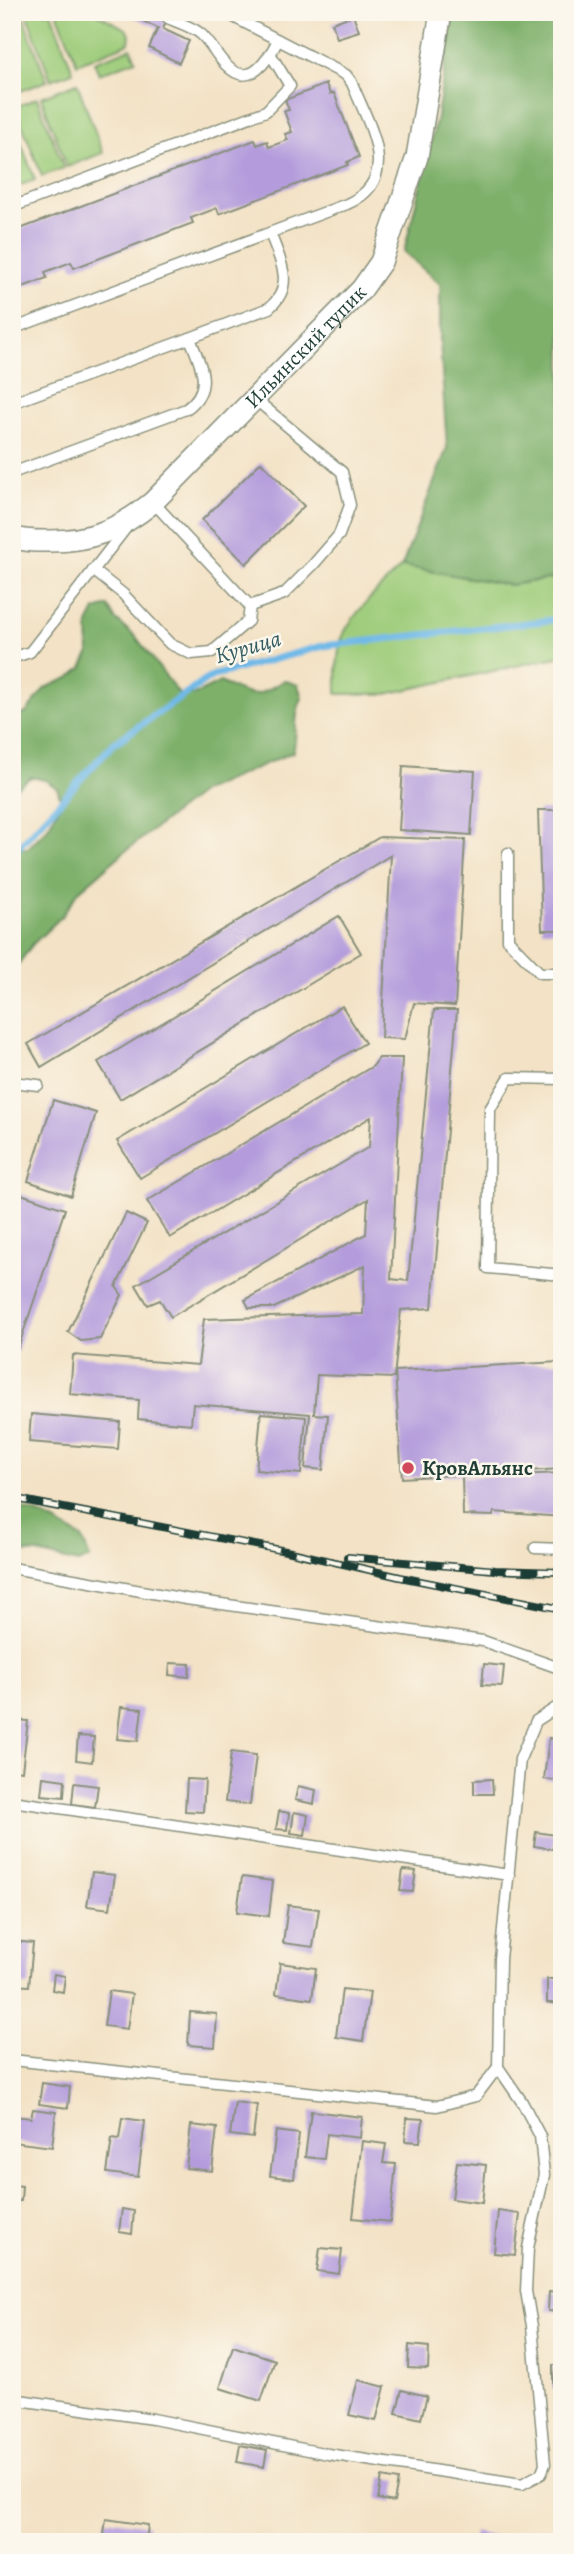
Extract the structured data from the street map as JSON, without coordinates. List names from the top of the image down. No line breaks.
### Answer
{"streets":{"street":["Ильинский тупик"]},"water":["Курица"],"places":["КровАльянс"]}
